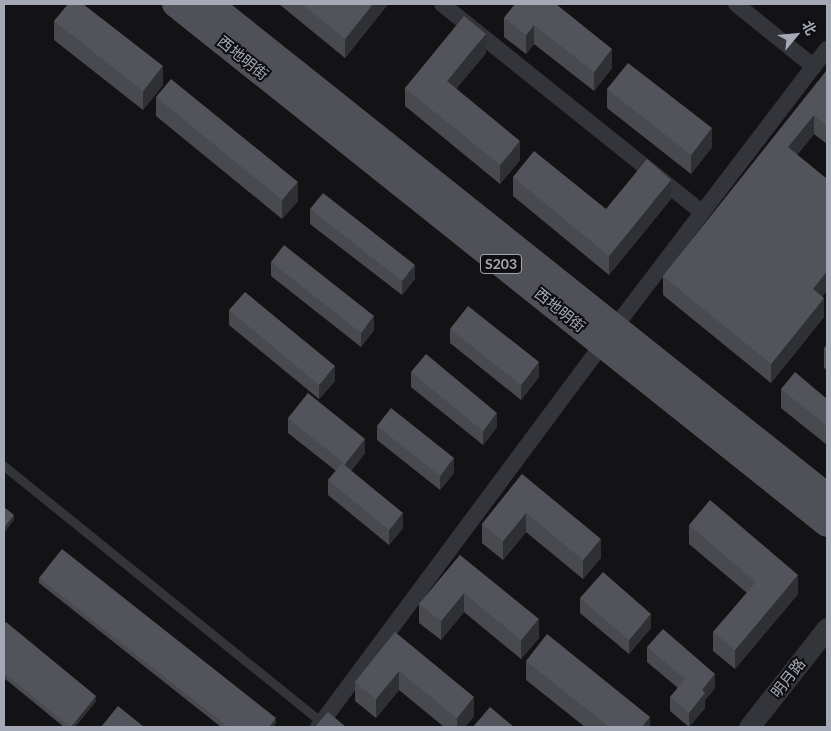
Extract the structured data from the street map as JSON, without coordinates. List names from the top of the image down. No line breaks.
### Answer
{"streets":{"main road":["西地明街","S203"],"street":["明月路"]},"north":"top right"}
